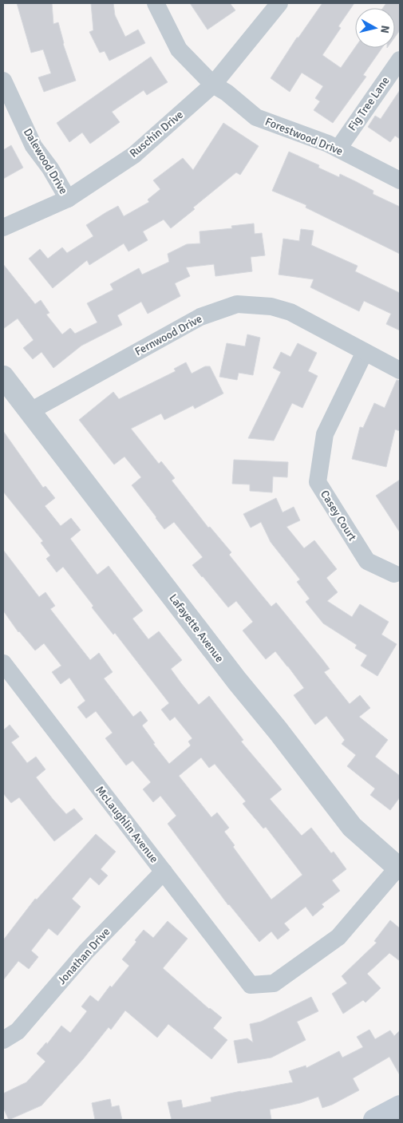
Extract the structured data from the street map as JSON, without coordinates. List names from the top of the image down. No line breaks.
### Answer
{"streets":{"street":["Fig Tree Lane","Ruschin Drive","Forestwood Drive","Dalewood Drive","Fernwood Drive","Casey Court","Lafayette Avenue","McLaughlin Avenue","Jonathan Drive"]},"crossings":[["Fig Tree Lane","Forestwood Drive"],["Ruschin Drive","Forestwood Drive"],["Ruschin Drive","Dalewood Drive"],["Fernwood Drive","Casey Court"],["Fernwood Drive","Lafayette Avenue"],["Lafayette Avenue","McLaughlin Avenue"],["McLaughlin Avenue","Jonathan Drive"]],"north":"right"}
